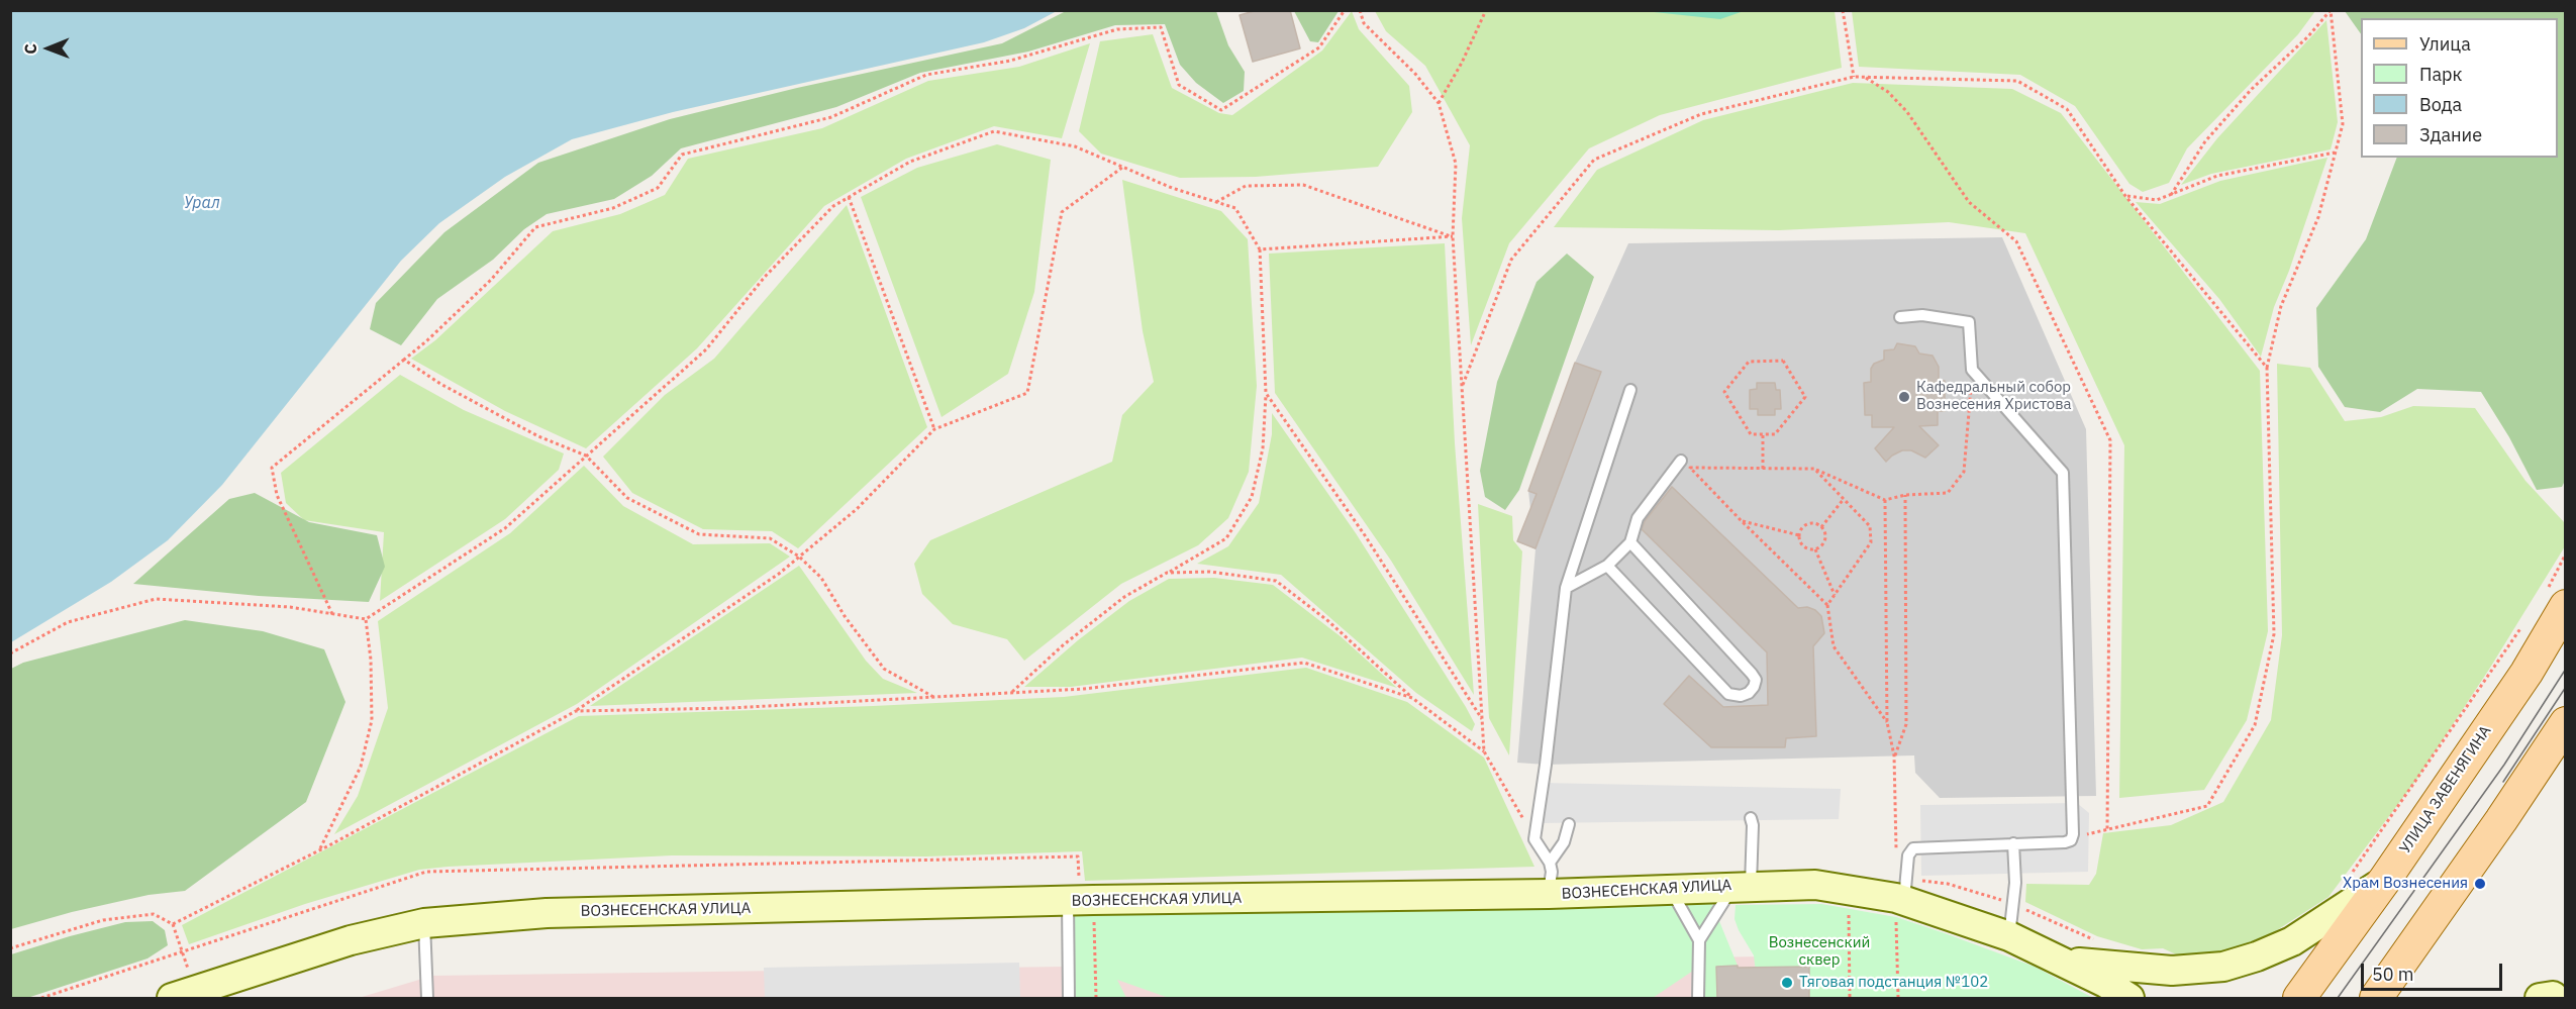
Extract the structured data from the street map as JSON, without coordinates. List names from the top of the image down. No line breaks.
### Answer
{"streets":{"main road":["УЛИЦА ЗАВЕНЯГИНА","ВОЗНЕСЕНСКАЯ УЛИЦА"]},"water":["Урал"],"parks":["Вознесенский cквер"],"places":["Кафедральный собор Вознесения Христова","Храм Вознесения","Тяговая подстанция №102"],"legend":["Улица","Парк","Вода","Здание"],"scale_bar":"50 m","north":"left"}
